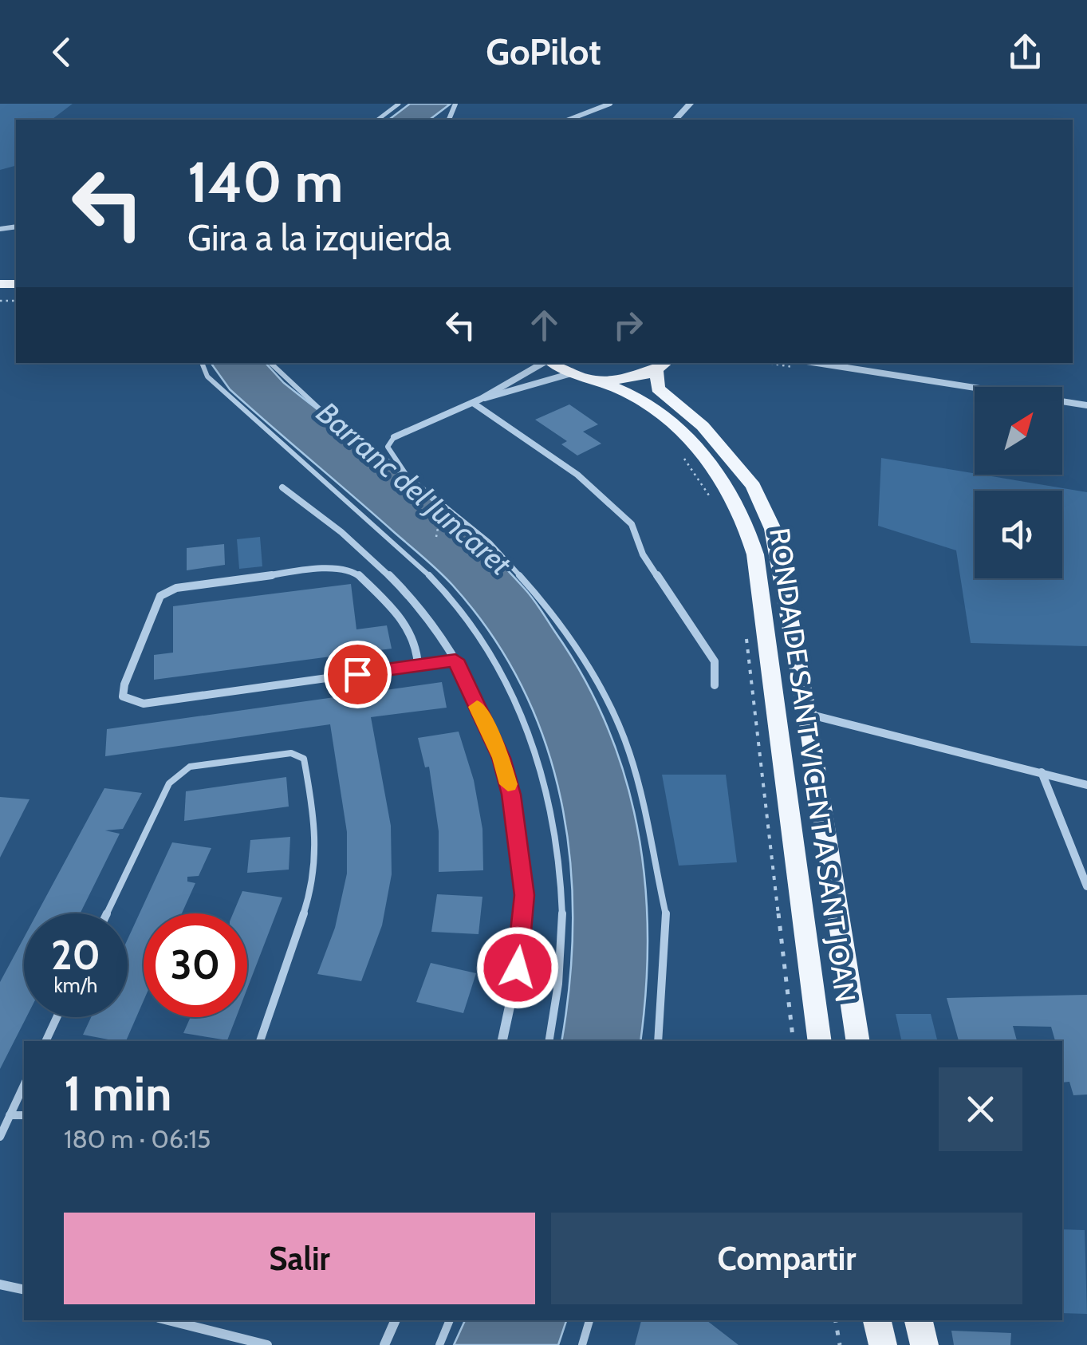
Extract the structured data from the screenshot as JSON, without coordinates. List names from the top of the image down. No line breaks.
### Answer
{"streets":{"main road":["RONDA DE SANT VICENT A SANT JOAN"]},"water":["Barranc del Juncaret"],"north":"top right","page":{"header":"GoPilot","turn":["140 m","Gira a la izquierda"],"speed":"20 km/h","limit":"30","heading":["1 min","180 m · 06:15"],"buttons":["Salir","Compartir"]}}
